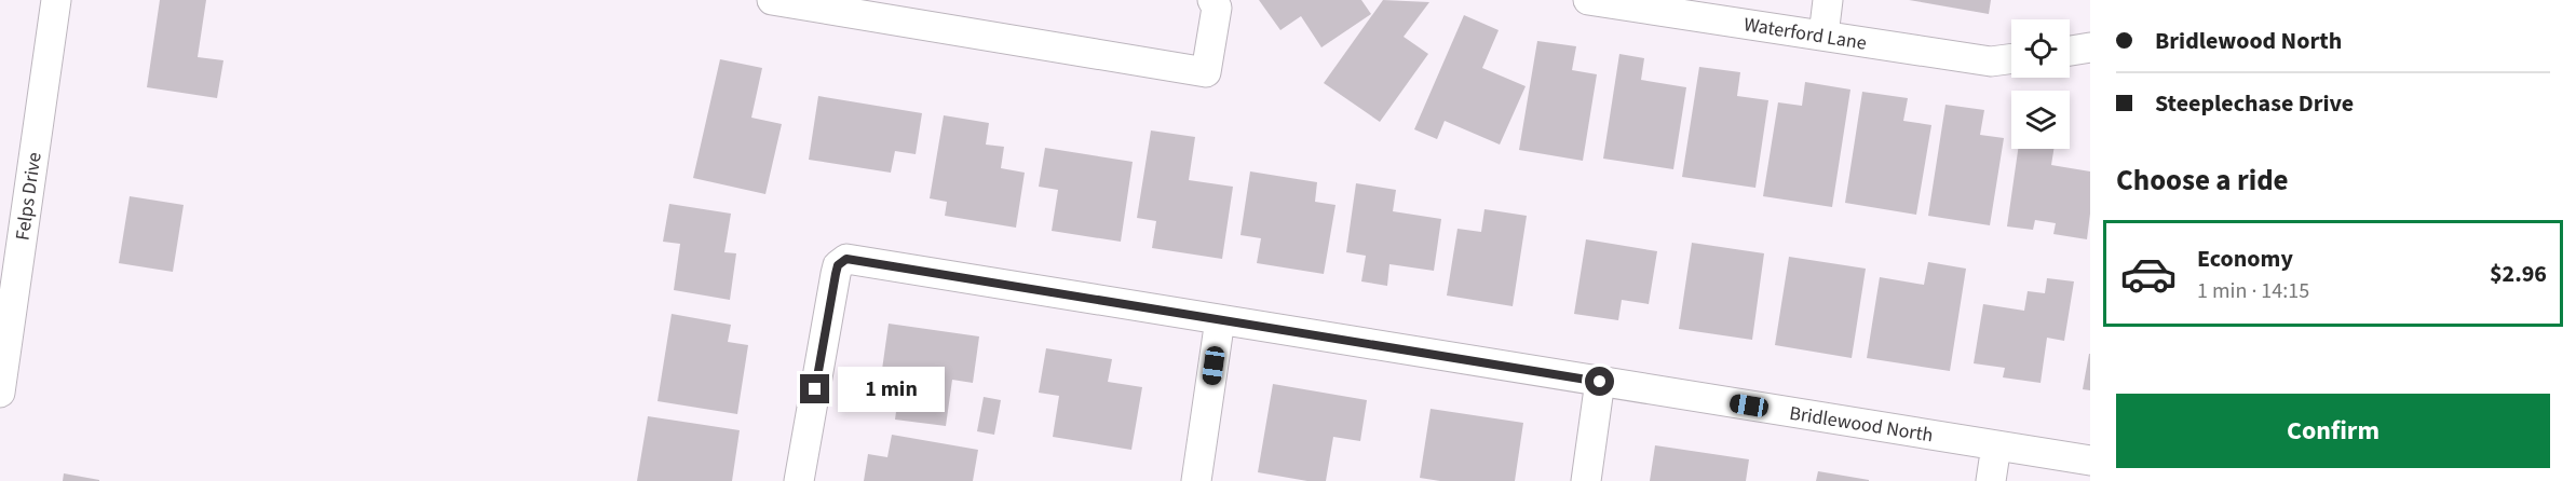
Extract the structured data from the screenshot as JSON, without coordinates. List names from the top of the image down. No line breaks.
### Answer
{"streets":{"street":["Waterford Lane","Felps Drive","Bridlewood North"]},"page":{"banner":["Bridlewood North","Steeplechase Drive"],"heading":"Choose a ride","list":[{"name":"Economy","note":"1 min · 14:15","value":"$2.96"}],"bubble":"1 min","buttons":"Confirm"}}
